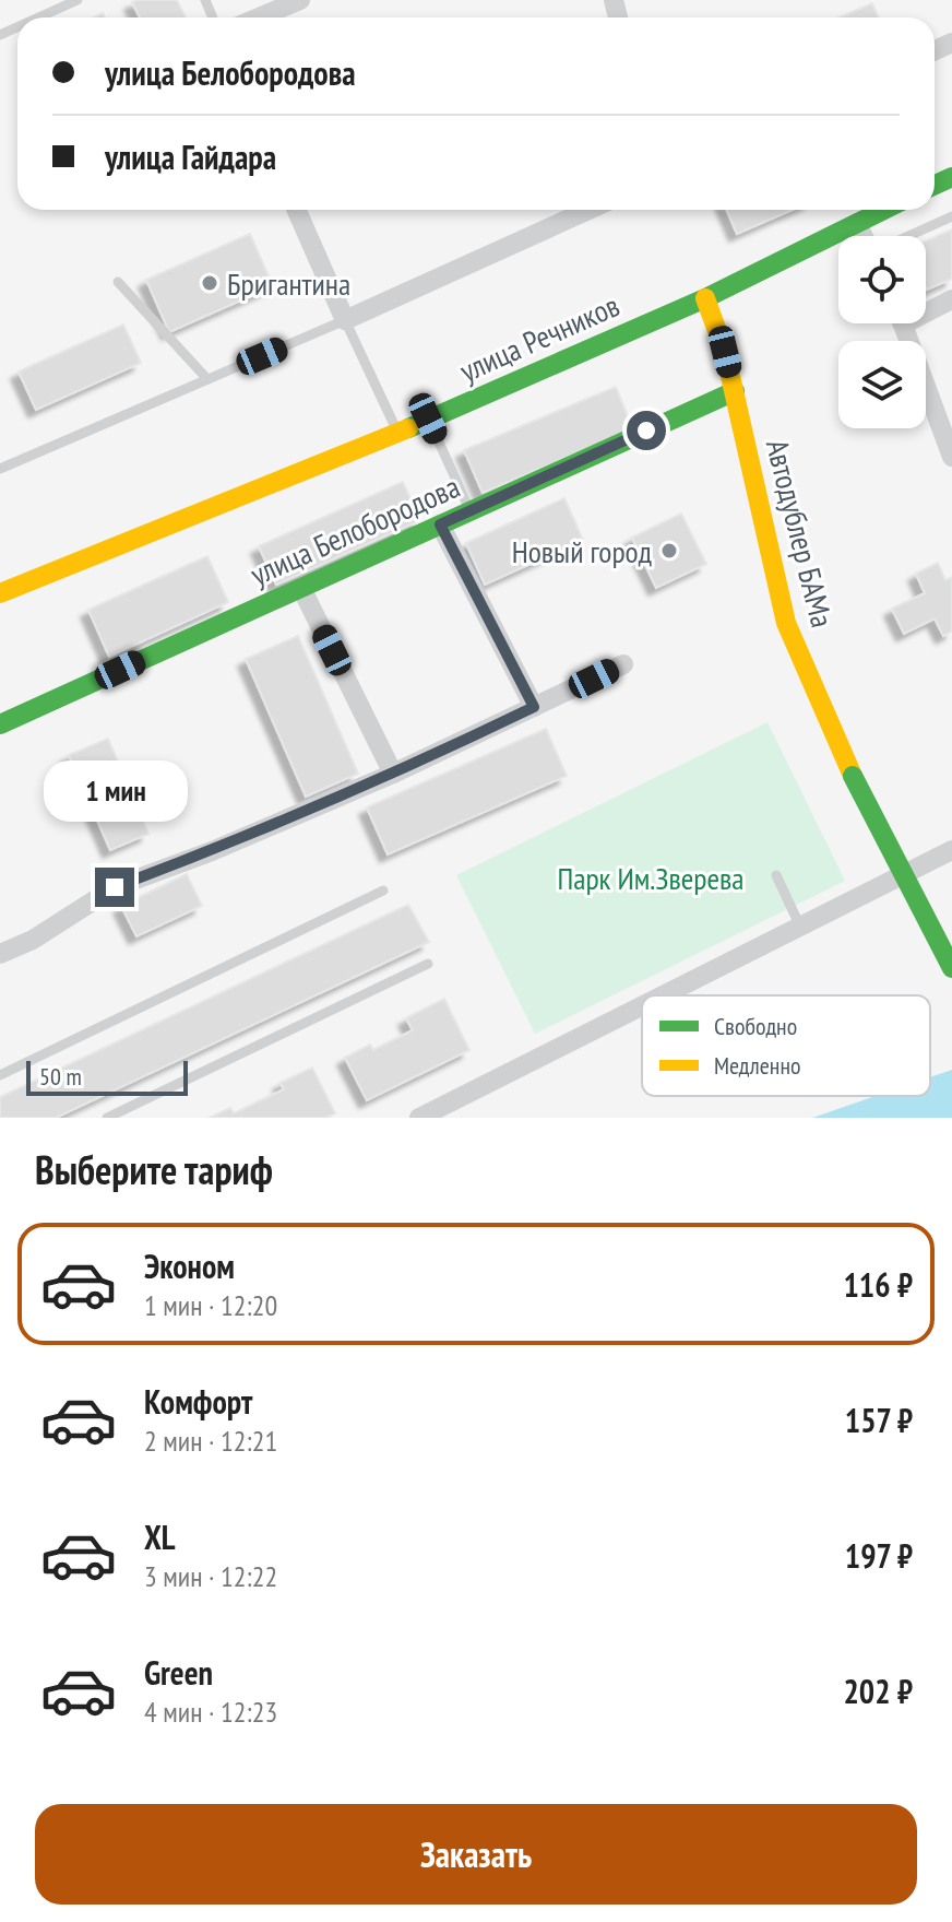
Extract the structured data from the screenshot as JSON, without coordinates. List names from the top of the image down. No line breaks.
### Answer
{"streets":{"main road":["улица Речников","улица Белобородова","Автодублер БАМа"]},"crossings":[["улица Речников","Автодублер БАМа"],["улица Белобородова","Автодублер БАМа"]],"parks":["Парк Им.Зверева"],"places":["Бригантина","Новый город"],"legend":["Свободно","Медленно"],"scale_bar":"50 m","page":{"banner":["улица Белобородова","улица Гайдара"],"bubble":"1 мин","scale":"50 m","heading":"Выберите тариф","list":[{"name":"Эконом","note":"1 мин · 12:20","value":"116 ₽"},{"name":"Комфорт","note":"2 мин · 12:21","value":"157 ₽"},{"name":"XL","note":"3 мин · 12:22","value":"197 ₽"},{"name":"Green","note":"4 мин · 12:23","value":"202 ₽"}],"buttons":"Заказать"}}
